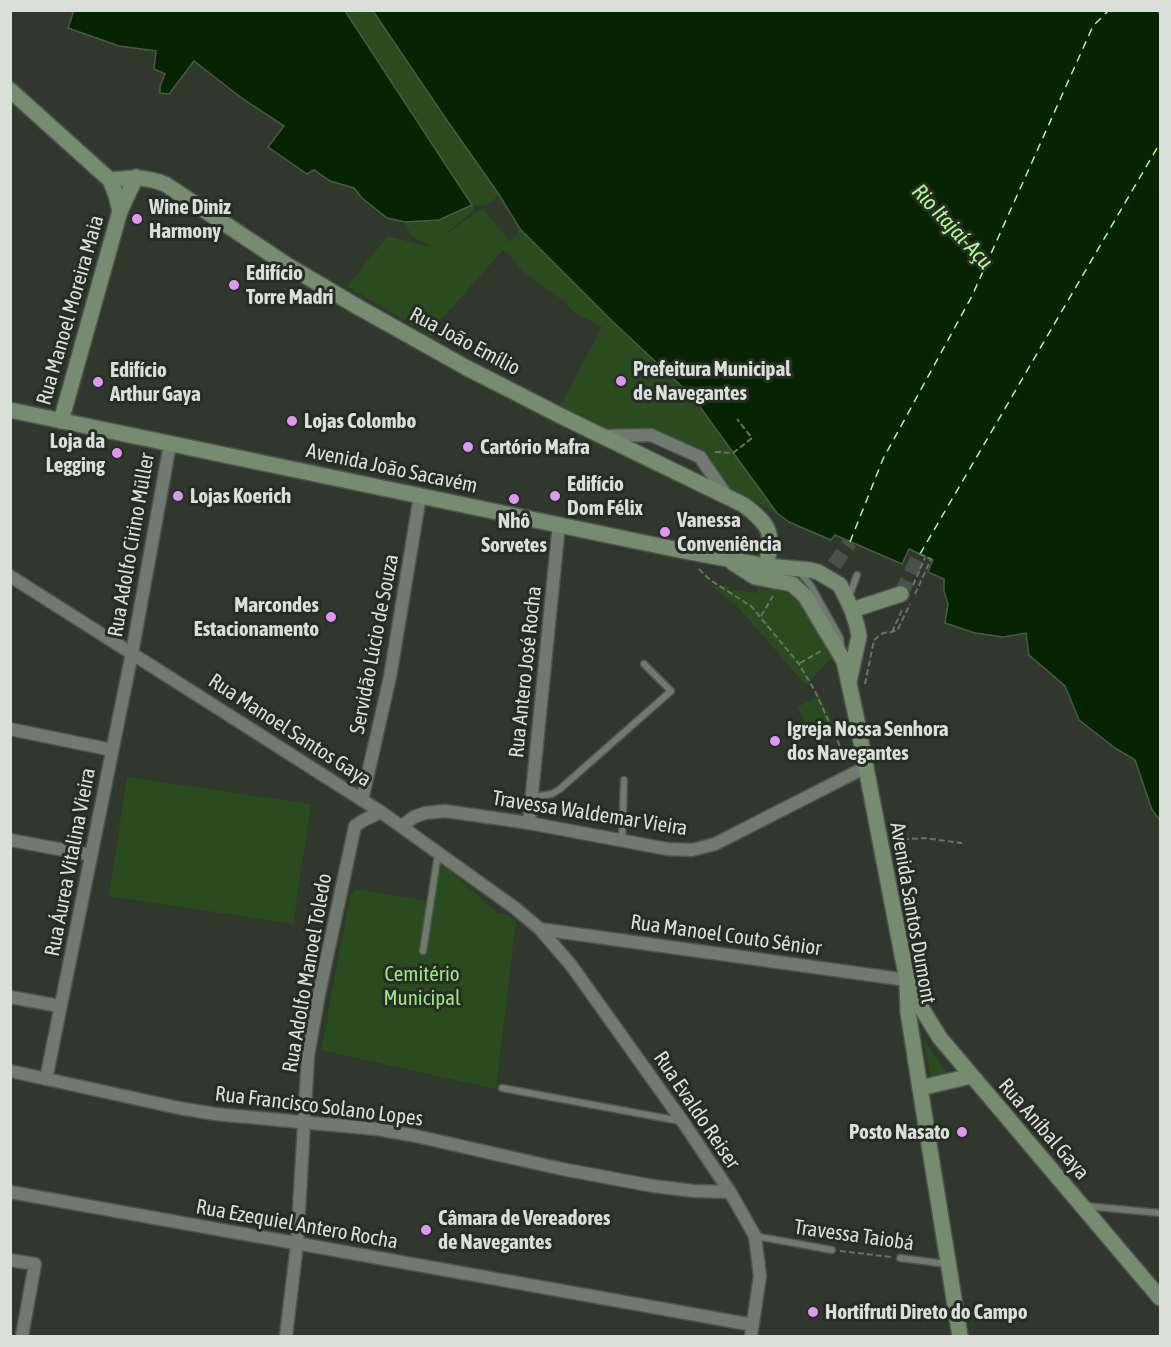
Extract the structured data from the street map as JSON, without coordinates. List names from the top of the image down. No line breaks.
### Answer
{"streets":{"main road":["Rua Manoel Moreira Maia","Rua João Emílio","Avenida João Sacavém","Avenida Santos Dumont","Rua Aníbal Gaya"],"street":["Rua Adolfo Cirino Müller","Servidão Lúcio de Souza","Rua Antero José Rocha","Rua Manoel Santos Gaya","Travessa Waldemar Vieira","Rua Áurea Vitalina Vieira","Rua Manoel Couto Sênior","Rua Adolfo Manoel Toledo","Rua Francisco Solano Lopes","Rua Evaldo Reiser","Rua Ezequiel Antero Rocha"],"lane":["Travessa Taiobá"]},"crossings":[["Rua Manoel Moreira Maia","Rua João Emílio"],["Rua Manoel Moreira Maia","Avenida João Sacavém"],["Rua João Emílio","Avenida João Sacavém"],["Avenida João Sacavém","Rua Adolfo Cirino Müller"],["Avenida João Sacavém","Servidão Lúcio de Souza"],["Avenida João Sacavém","Rua Antero José Rocha"],["Avenida João Sacavém","Avenida Santos Dumont"],["Rua Adolfo Cirino Müller","Rua Manoel Santos Gaya"],["Rua Adolfo Cirino Müller","Rua Áurea Vitalina Vieira"],["Servidão Lúcio de Souza","Rua Manoel Santos Gaya"],["Rua Antero José Rocha","Travessa Waldemar Vieira"],["Rua Manoel Santos Gaya","Travessa Waldemar Vieira"],["Rua Manoel Santos Gaya","Rua Áurea Vitalina Vieira"],["Rua Manoel Santos Gaya","Rua Manoel Couto Sênior"],["Rua Manoel Santos Gaya","Rua Adolfo Manoel Toledo"],["Rua Manoel Santos Gaya","Rua Evaldo Reiser"],["Travessa Waldemar Vieira","Avenida Santos Dumont"],["Rua Áurea Vitalina Vieira","Rua Francisco Solano Lopes"],["Avenida Santos Dumont","Rua Manoel Couto Sênior"],["Avenida Santos Dumont","Rua Aníbal Gaya"],["Avenida Santos Dumont","Travessa Taiobá"],["Rua Manoel Couto Sênior","Rua Evaldo Reiser"],["Rua Manoel Couto Sênior","Rua Aníbal Gaya"],["Rua Adolfo Manoel Toledo","Rua Francisco Solano Lopes"],["Rua Adolfo Manoel Toledo","Rua Ezequiel Antero Rocha"],["Rua Francisco Solano Lopes","Rua Evaldo Reiser"],["Rua Evaldo Reiser","Rua Ezequiel Antero Rocha"],["Rua Evaldo Reiser","Travessa Taiobá"]],"water":["Rio Itajaí-Açu"],"parks":["Cemitério Municipal"],"places":["Wine Diniz Harmony","Edifício Torre Madri","Prefeitura Municipal de Navegantes","Edifício Arthur Gaya","Lojas Colombo","Cartório Mafra","Loja da Legging","Lojas Koerich","Edifício Dom Félix","Nhô Sorvetes","Vanessa Conveniência","Marcondes Estacionamento","Igreja Nossa Senhora dos Navegantes","Posto Nasato","Câmara de Vereadores de Navegantes","Hortifruti Direto do Campo"]}
